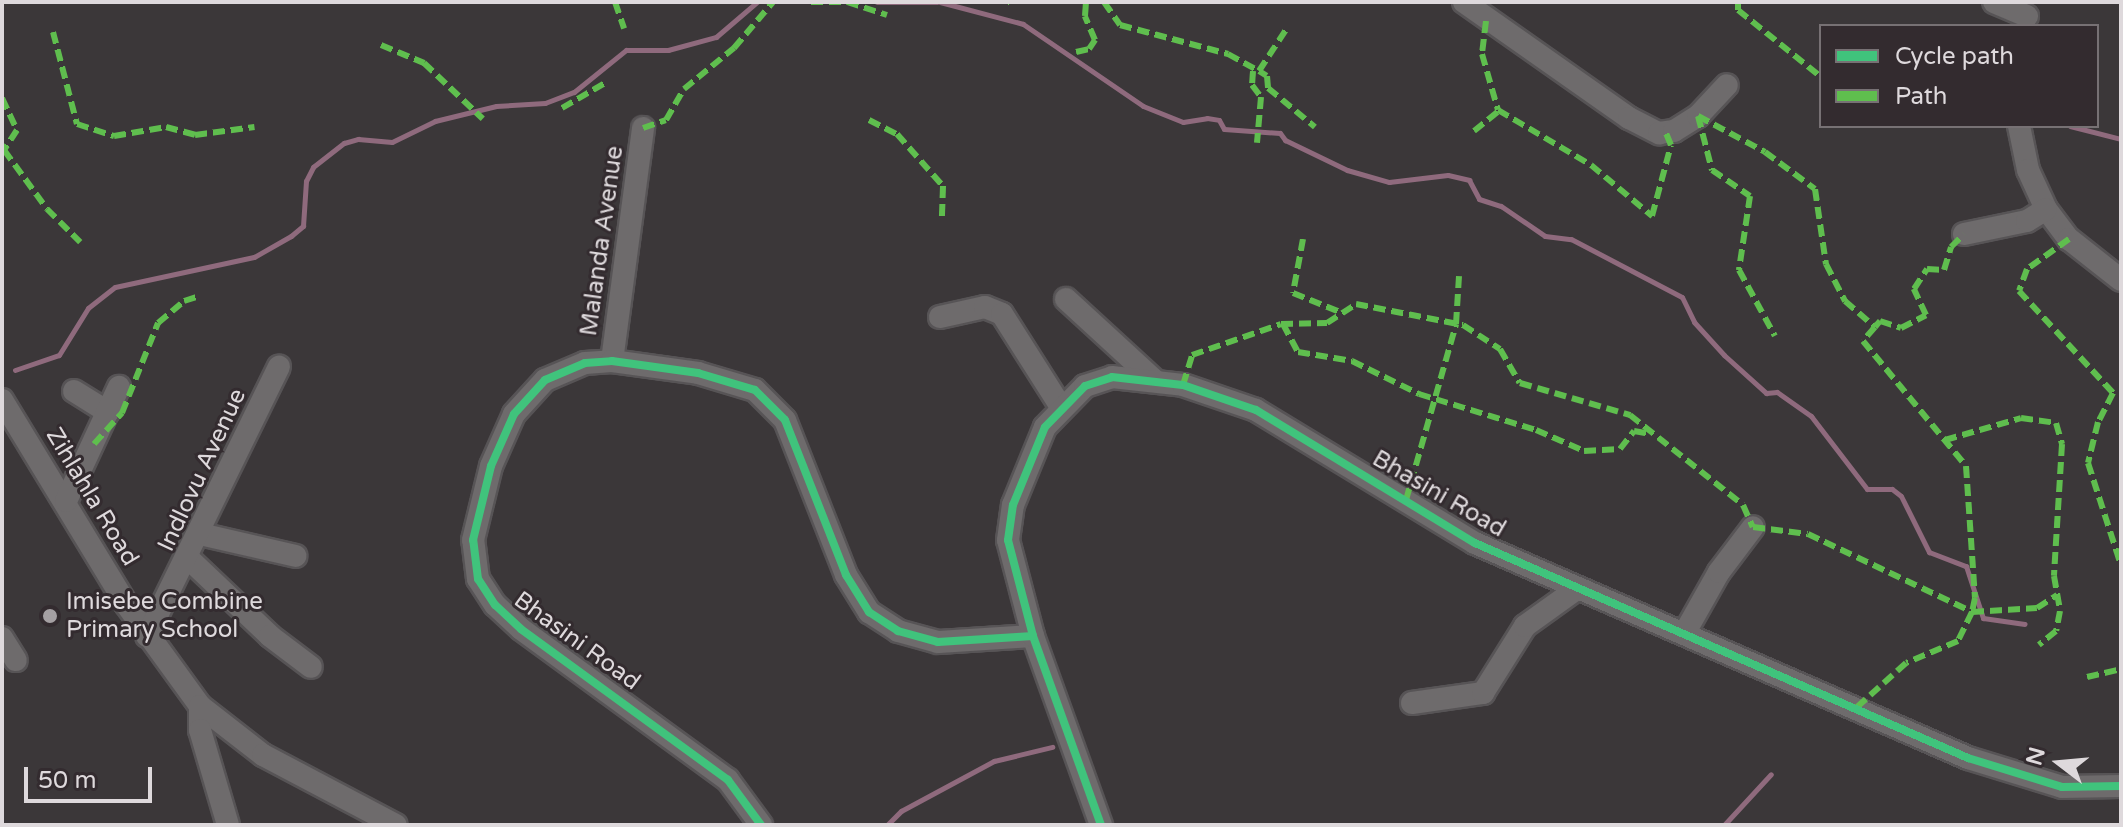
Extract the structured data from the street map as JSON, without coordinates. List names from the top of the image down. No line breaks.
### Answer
{"streets":{"street":["Malanda Avenue","Indlovu Avenue","Bhasini Road","Zihlahla Road"]},"crossings":[["Malanda Avenue","Bhasini Road"],["Indlovu Avenue","Zihlahla Road"]],"places":["Imisebe Combine Primary School"],"legend":["Cycle path","Path"],"scale_bar":"50 m","north":"left"}
